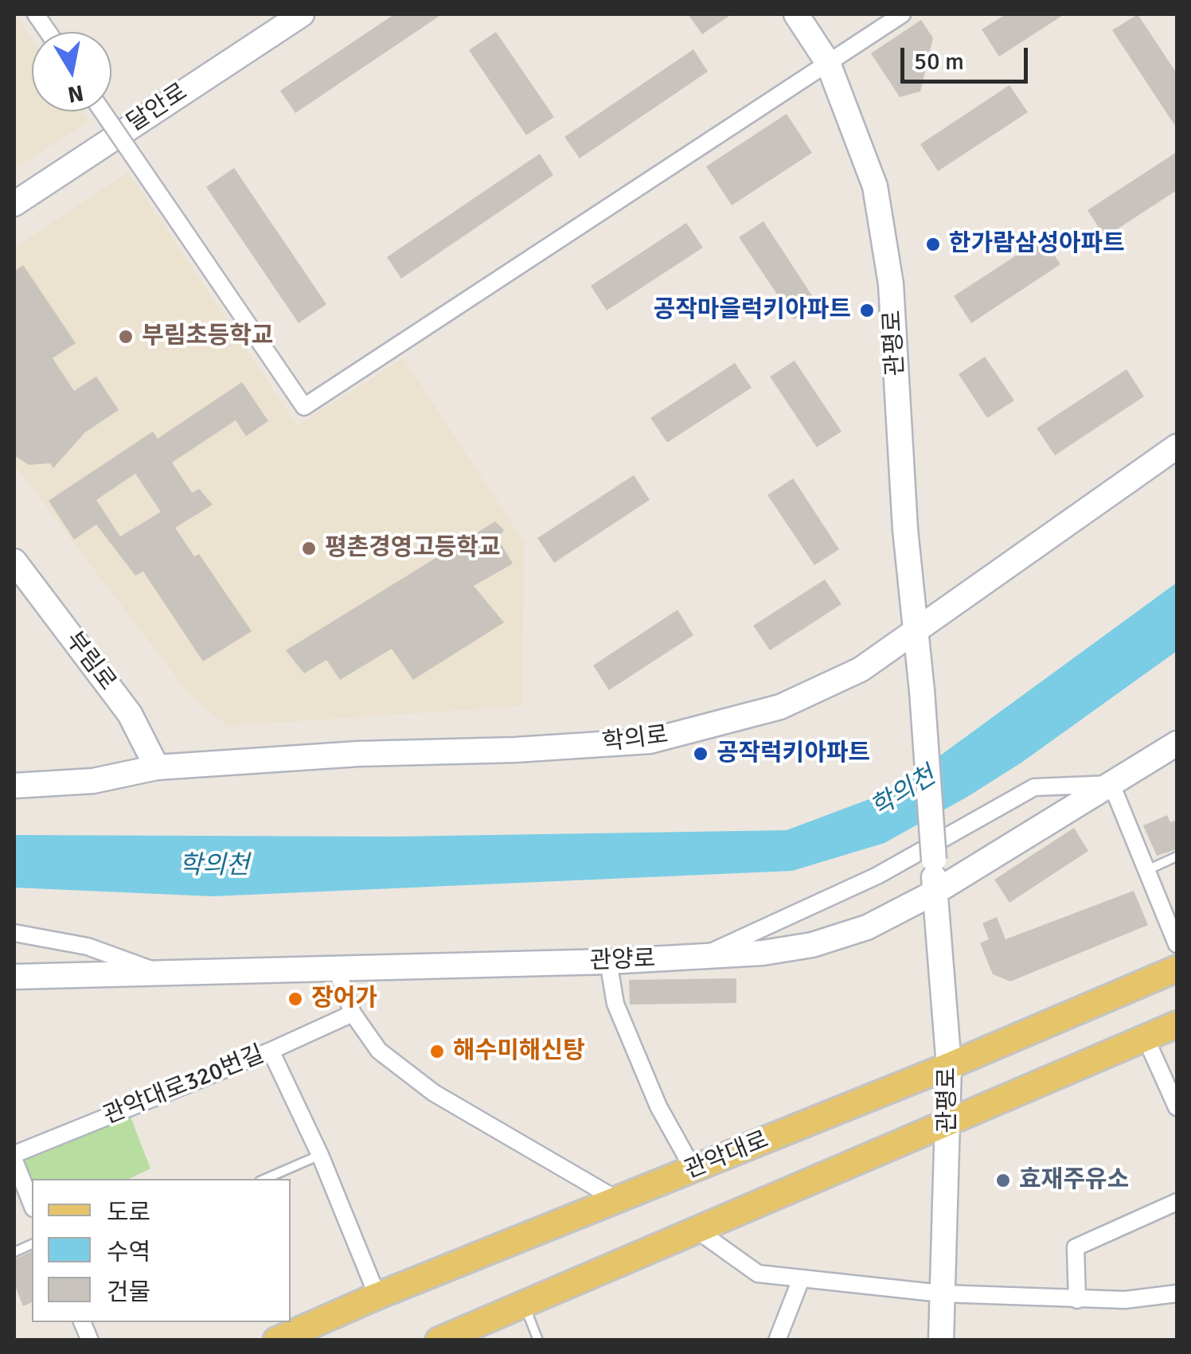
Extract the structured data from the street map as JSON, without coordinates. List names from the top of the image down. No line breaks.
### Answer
{"streets":{"main road":["관악대로"],"street":["달안로","관평로","부림로","학의로","관양로","관악대로320번길"]},"crossings":[["관평로","학의로"],["관평로","관양로"],["관평로","관악대로"],["부림로","학의로"]],"water":["학의천"],"places":["한가람삼성아파트","공작마을럭키아파트","부림초등학교","평촌경영고등학교","공작럭키아파트","장어가","해수미해신탕","효재주유소"],"legend":["도로","수역","건물"],"scale_bar":"50 m","north":"bottom"}
